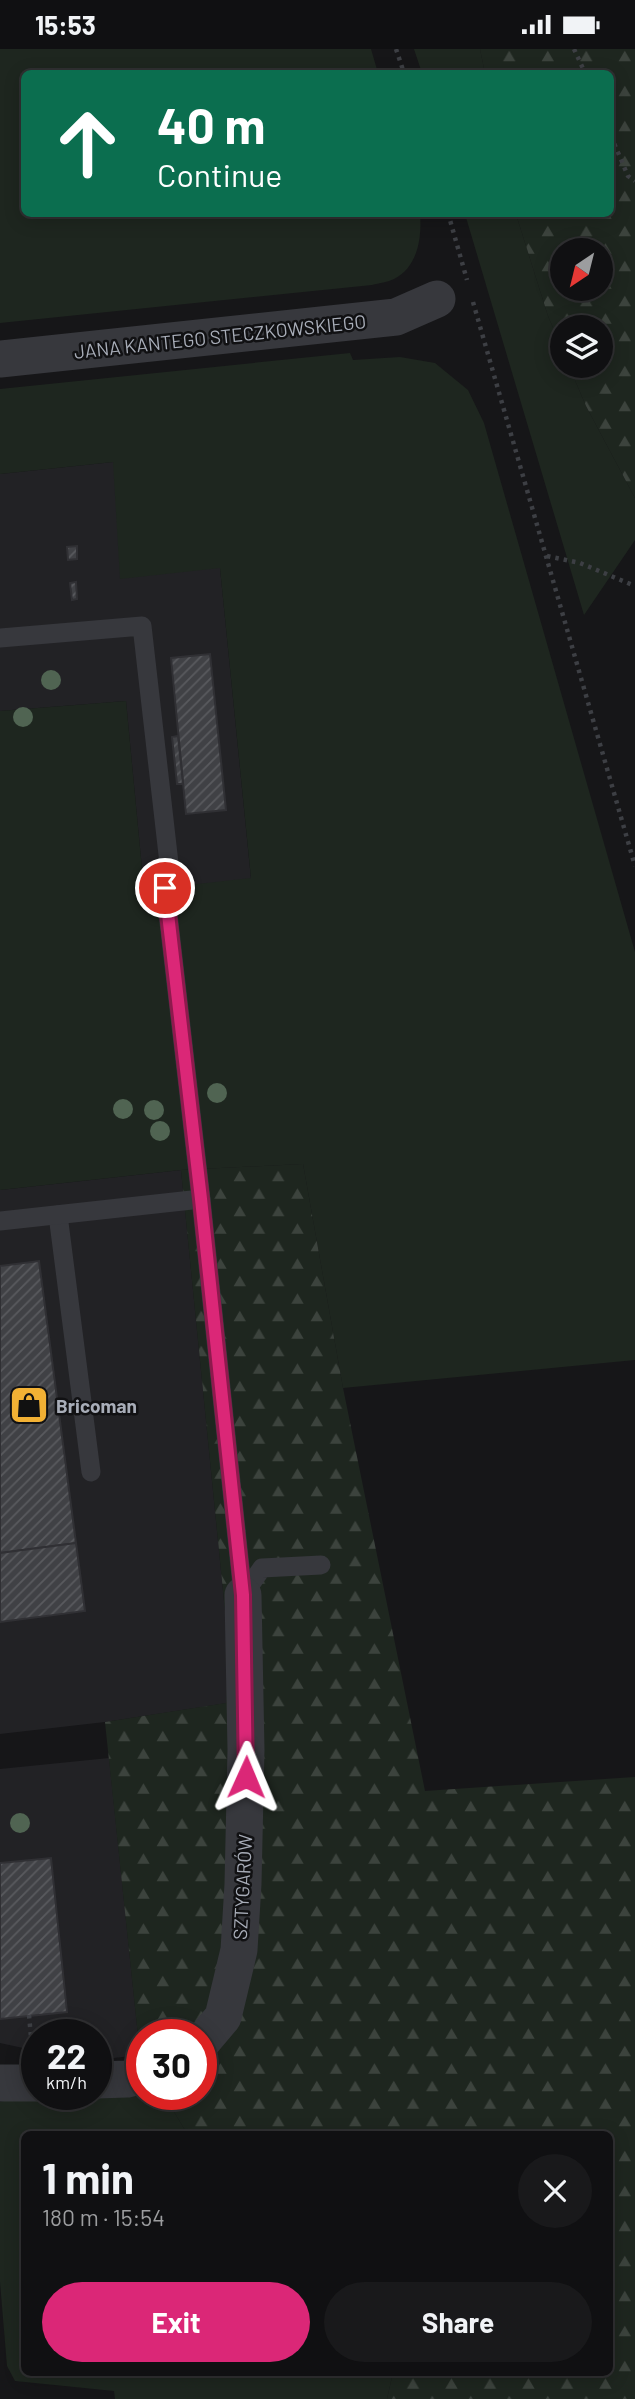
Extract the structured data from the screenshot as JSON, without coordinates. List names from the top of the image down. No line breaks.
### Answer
{"streets":{"street":["JANA KANTEGO STECZKOWSKIEGO","SZTYGARÓW"]},"places":{"shop":["Bricoman"]},"north":"bottom left","page":{"status":"15:53","turn":["40 m","Continue"],"speed":"22 km/h","limit":"30","heading":["1 min","180 m · 15:54"],"buttons":["Exit","Share"]}}
